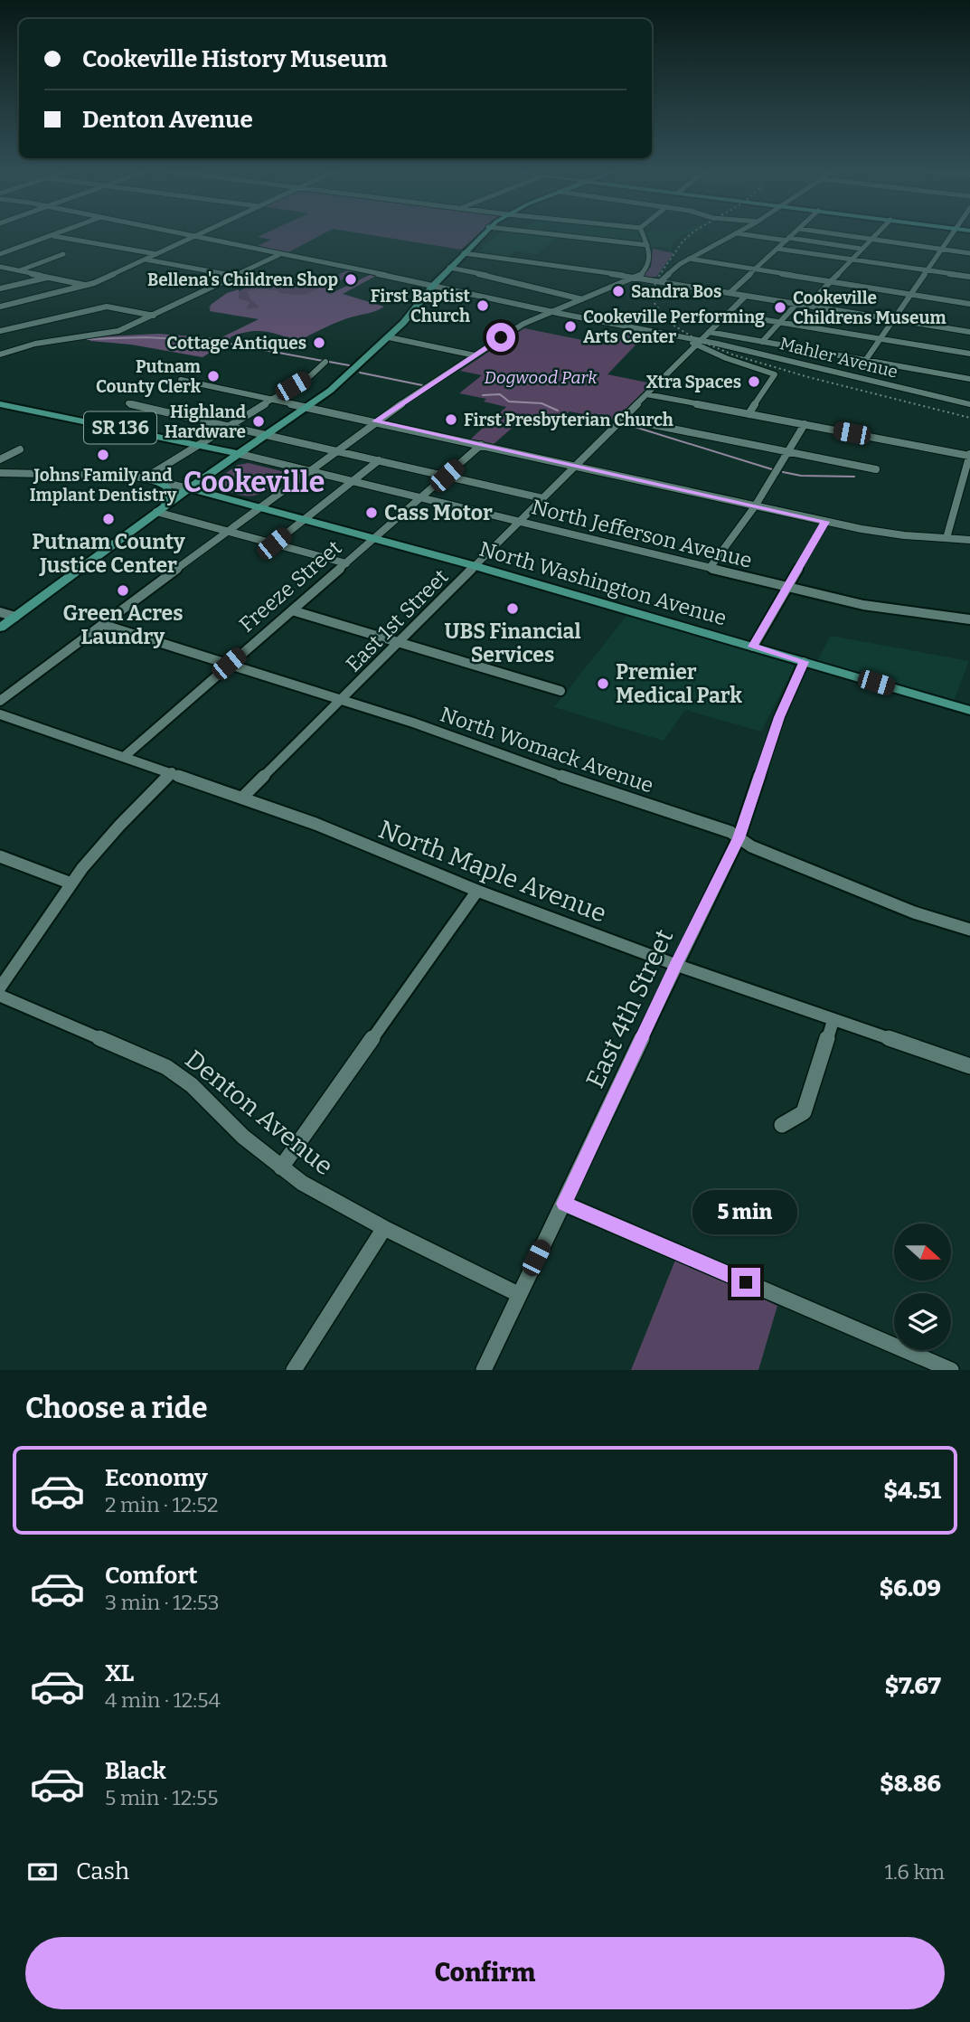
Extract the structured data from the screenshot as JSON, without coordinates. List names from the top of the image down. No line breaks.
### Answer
{"streets":{"main road":["SR 136","North Washington Avenue"],"street":["Mahler Avenue","North Jefferson Avenue","Freeze Street","East 1st Street","North Womack Avenue","North Maple Avenue","East 4th Street","Denton Avenue"]},"crossings":[["Mahler Avenue","East 1st Street"],["SR 136","North Jefferson Avenue"],["North Jefferson Avenue","Freeze Street"],["North Jefferson Avenue","East 1st Street"],["North Washington Avenue","Freeze Street"],["North Washington Avenue","East 1st Street"],["North Washington Avenue","East 4th Street"],["Freeze Street","North Womack Avenue"],["Freeze Street","North Maple Avenue"],["East 1st Street","North Womack Avenue"],["East 1st Street","North Maple Avenue"],["North Womack Avenue","East 4th Street"],["North Maple Avenue","East 4th Street"],["East 4th Street","Denton Avenue"]],"districts":["Cookeville"],"parks":["Dogwood Park"],"places":["Bellena's Children Shop","Sandra Bos","First Baptist Church","Cookeville Childrens Museum","Cookeville Performing Arts Center","Cottage Antiques","Putnam County Clerk","Xtra Spaces","First Presbyterian Church","Highland Hardware","Johns Family and Implant Dentistry","Cass Motor","Putnam County Justice Center","Green Acres Laundry","UBS Financial Services","Premier Medical Park"],"north":"right","page":{"banner":["Cookeville History Museum","Denton Avenue"],"bubble":"5 min","heading":"Choose a ride","list":[{"name":"Economy","note":"2 min · 12:52","value":"$4.51"},{"name":"Comfort","note":"3 min · 12:53","value":"$6.09"},{"name":"XL","note":"4 min · 12:54","value":"$7.67"},{"name":"Black","note":"5 min · 12:55","value":"$8.86"}],"pay":["Cash","1.6 km"],"buttons":"Confirm"}}
